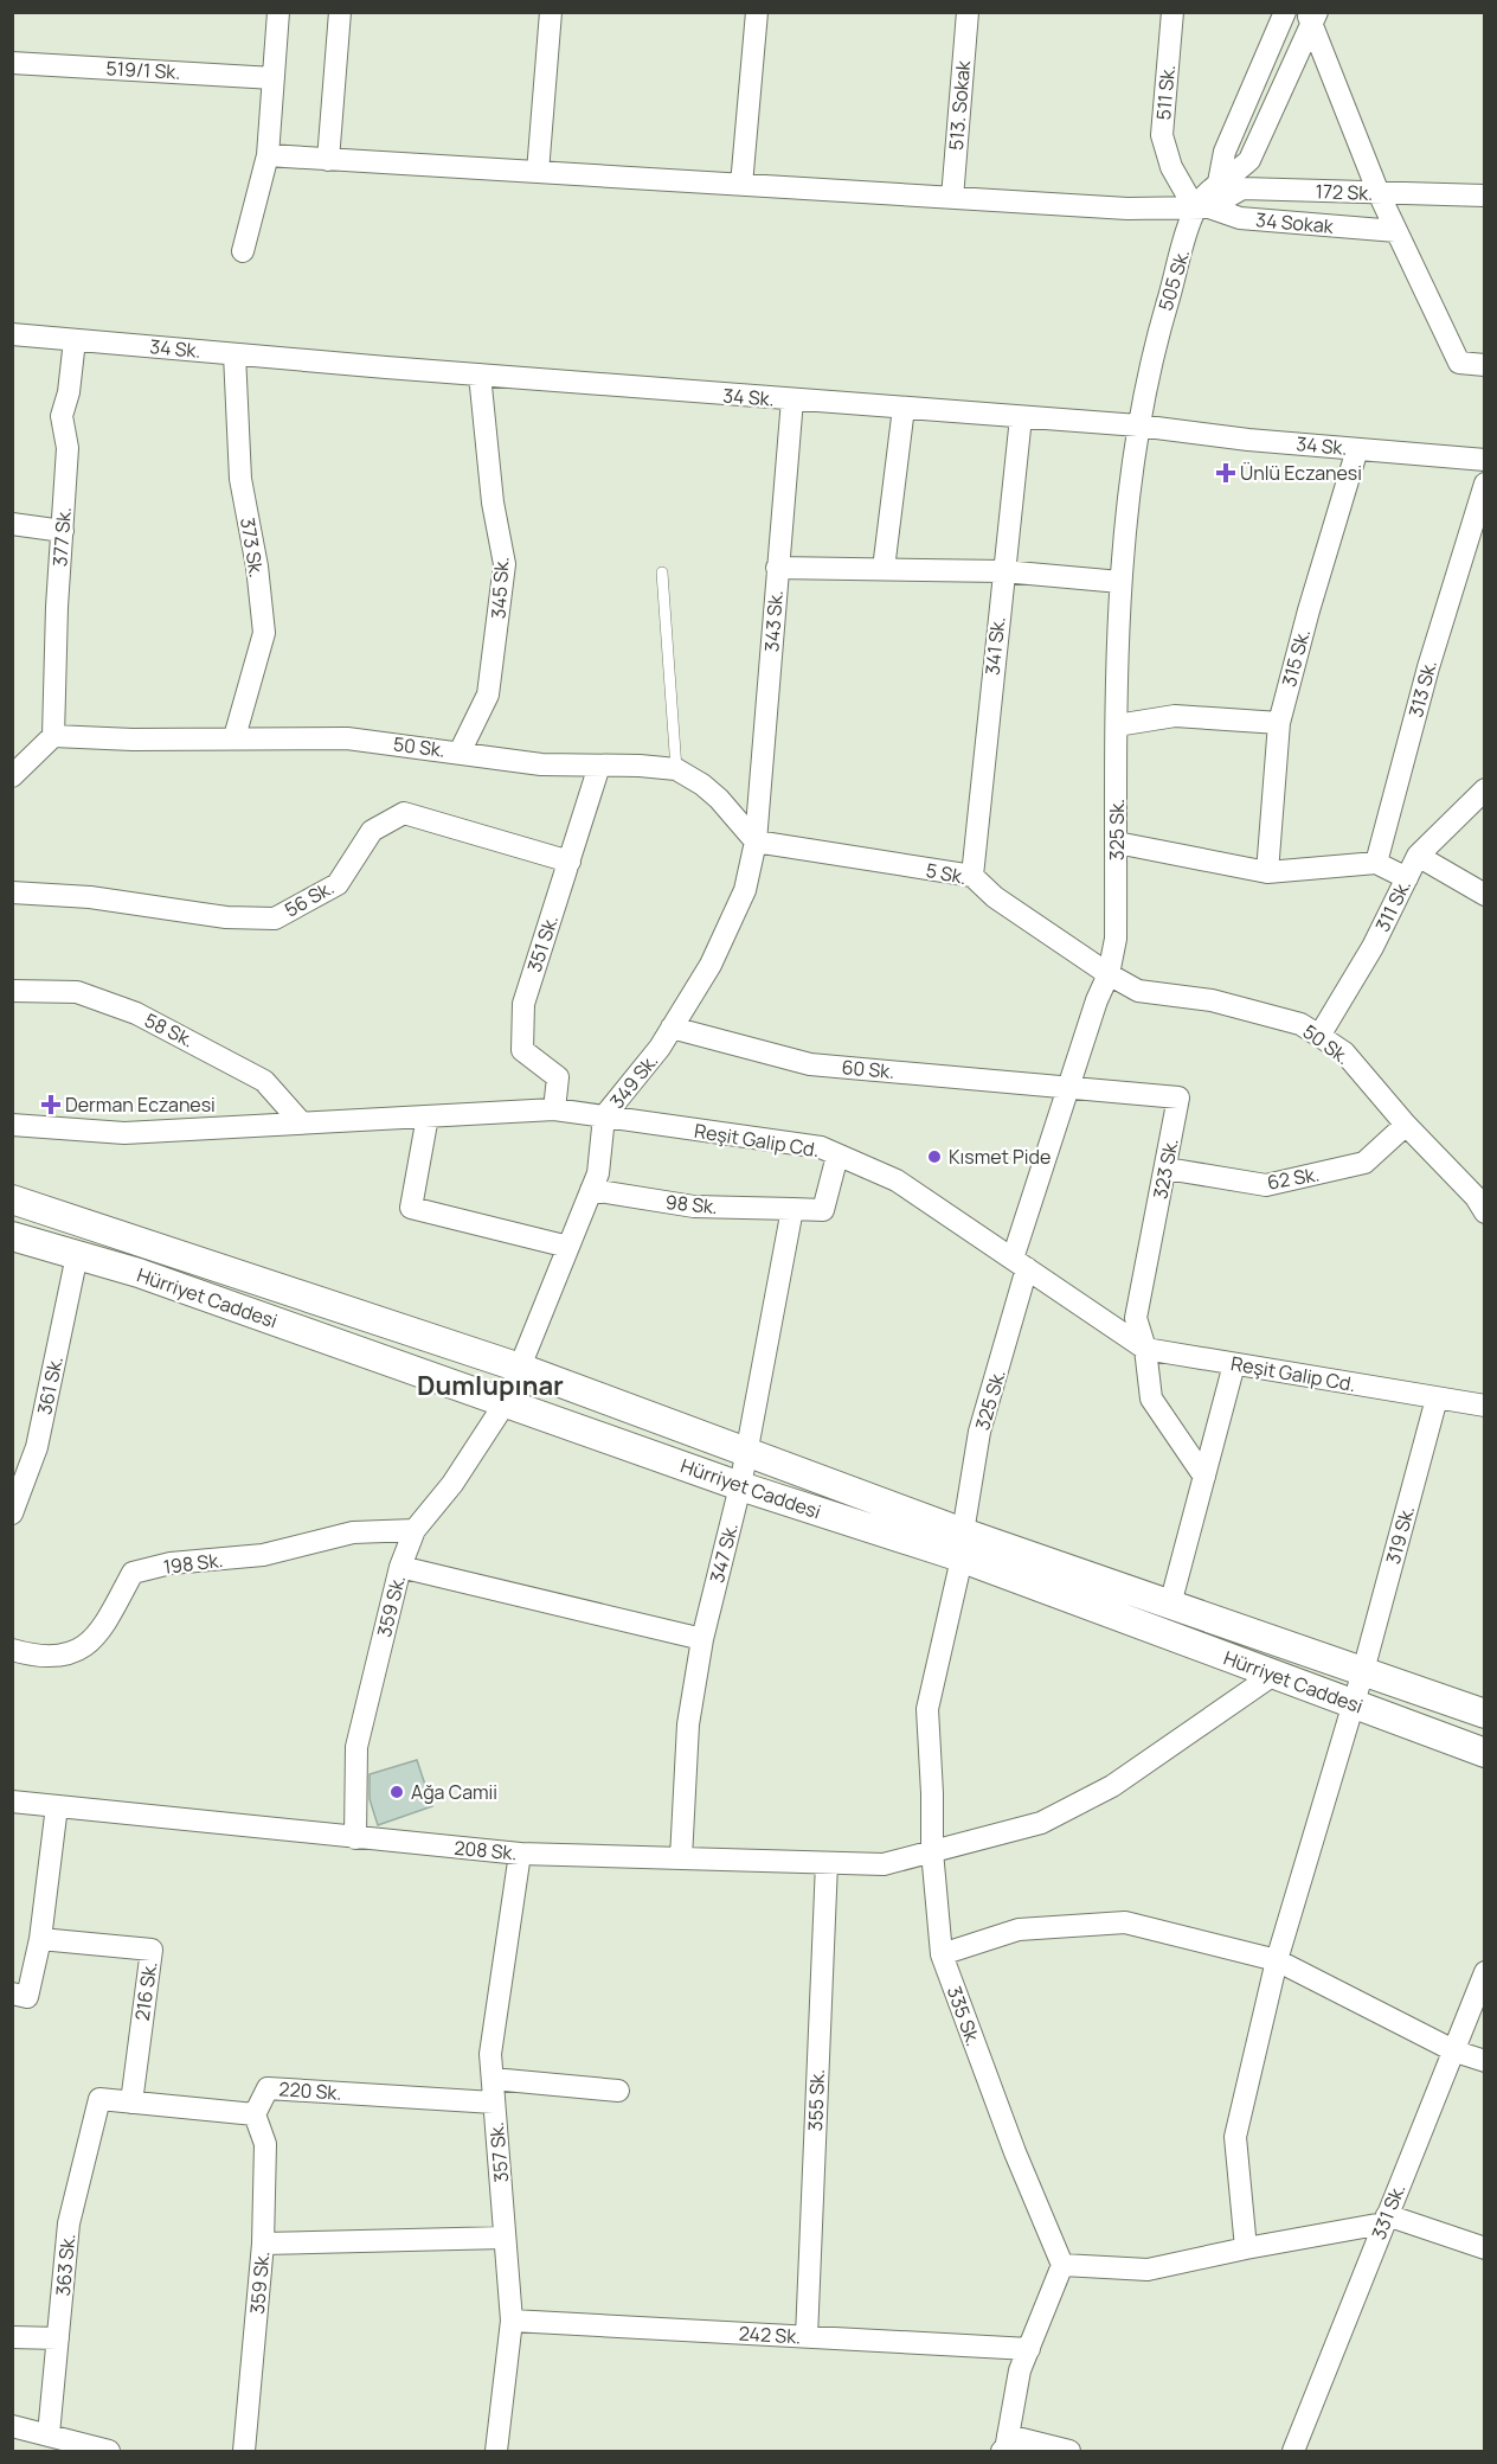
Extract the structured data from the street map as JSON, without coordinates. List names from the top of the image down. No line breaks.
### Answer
{"streets":{"main road":["Hürriyet Caddesi"],"street":["519/1 Sk.","511 Sk.","513. Sokak","172 Sk.","34 Sokak","505 Sk.","34 Sk.","377 Sk.","373 Sk.","345 Sk.","343 Sk.","341 Sk.","315 Sk.","313 Sk.","50 Sk.","325 Sk.","5 Sk.","56 Sk.","311 Sk.","351 Sk.","58 Sk.","60 Sk.","349 Sk.","Reşit Galip Cd.","323 Sk.","62 Sk.","98 Sk.","361 Sk.","319 Sk.","347 Sk.","198 Sk.","359 Sk.","208 Sk.","216 Sk.","335 Sk.","220 Sk.","355 Sk.","357 Sk.","331 Sk.","363 Sk.","242 Sk."]},"crossings":[["511 Sk.","172 Sk."],["511 Sk.","34 Sokak"],["511 Sk.","505 Sk."],["172 Sk.","34 Sokak"],["172 Sk.","505 Sk."],["34 Sokak","505 Sk."],["505 Sk.","325 Sk."],["34 Sk.","377 Sk."],["34 Sk.","373 Sk."],["34 Sk.","345 Sk."],["34 Sk.","343 Sk."],["34 Sk.","341 Sk."],["34 Sk.","315 Sk."],["34 Sk.","325 Sk."],["377 Sk.","50 Sk."],["373 Sk.","50 Sk."],["345 Sk.","50 Sk."],["343 Sk.","50 Sk."],["343 Sk.","5 Sk."],["343 Sk.","349 Sk."],["341 Sk.","5 Sk."],["50 Sk.","325 Sk."],["50 Sk.","5 Sk."],["50 Sk.","311 Sk."],["50 Sk.","351 Sk."],["50 Sk.","349 Sk."],["50 Sk.","62 Sk."],["325 Sk.","5 Sk."],["325 Sk.","60 Sk."],["325 Sk.","Reşit Galip Cd."],["325 Sk.","323 Sk."],["325 Sk.","Hürriyet Caddesi"],["325 Sk.","335 Sk."],["5 Sk.","349 Sk."],["56 Sk.","351 Sk."],["351 Sk.","Reşit Galip Cd."],["58 Sk.","Reşit Galip Cd."],["60 Sk.","349 Sk."],["60 Sk.","323 Sk."],["349 Sk.","Reşit Galip Cd."],["349 Sk.","98 Sk."],["349 Sk.","Hürriyet Caddesi"],["349 Sk.","359 Sk."],["Reşit Galip Cd.","323 Sk."],["Reşit Galip Cd.","319 Sk."],["323 Sk.","62 Sk."],["98 Sk.","347 Sk."],["Hürriyet Caddesi","361 Sk."],["Hürriyet Caddesi","319 Sk."],["Hürriyet Caddesi","347 Sk."],["Hürriyet Caddesi","359 Sk."],["Hürriyet Caddesi","208 Sk."],["Hürriyet Caddesi","335 Sk."],["347 Sk.","208 Sk."],["198 Sk.","359 Sk."],["359 Sk.","208 Sk."],["359 Sk.","220 Sk."],["208 Sk.","335 Sk."],["208 Sk.","355 Sk."],["208 Sk.","357 Sk."],["216 Sk.","220 Sk."],["220 Sk.","357 Sk."],["220 Sk.","363 Sk."],["355 Sk.","242 Sk."],["357 Sk.","242 Sk."]],"districts":["Dumlupınar"],"places":{"health":["Ünlü Eczanesi","Derman Eczanesi"],"other":["Kısmet Pide","Ağa Camii"]}}
